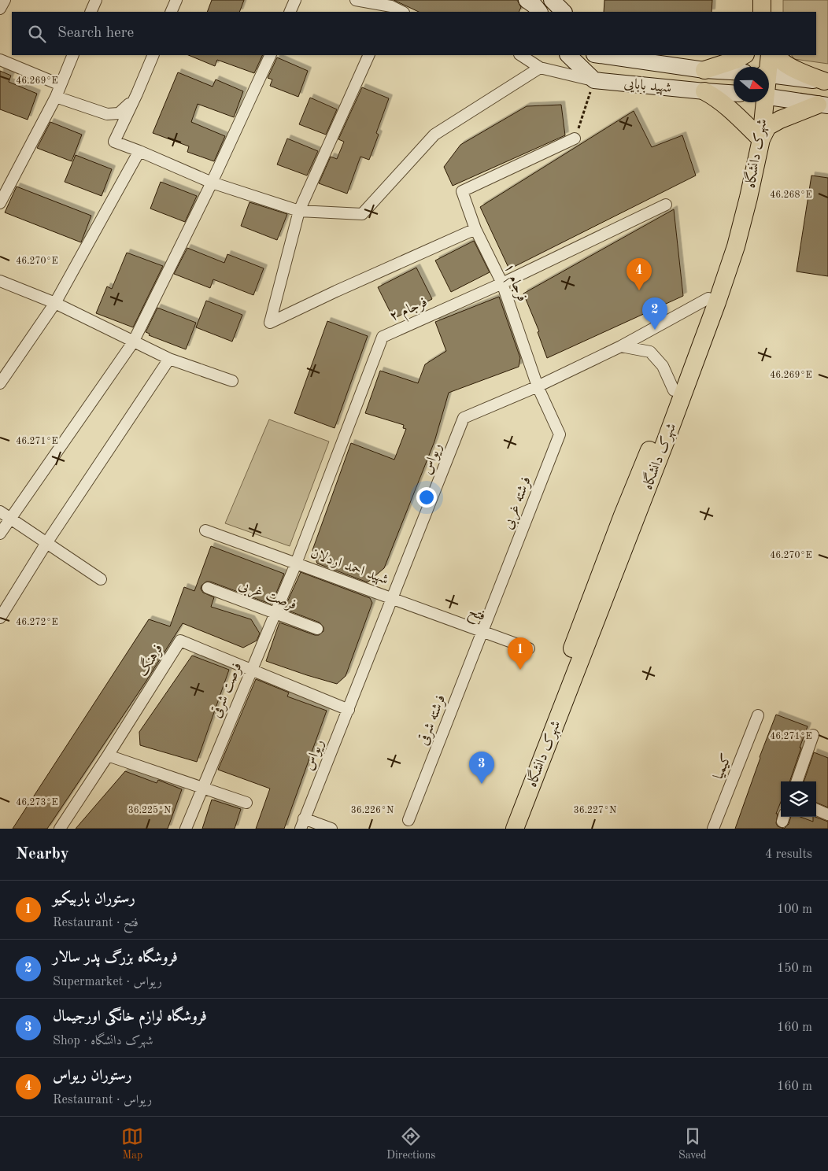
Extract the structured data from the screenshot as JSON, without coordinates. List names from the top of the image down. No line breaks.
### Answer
{"streets":{"main road":["شهید بابایی","شهرک دانشگاه"],"street":["فرجام ۱","فرجام ۲","ریواس","فرشته غربی","شهید احمد اردلان","فرصت غربی","فتح","فرهنگ","فرصت شرقی","فرشته شرقی","کیمیا"]},"crossings":[["فرجام ۱","فرجام ۲"],["فرجام ۱","ریواس"],["فرجام ۱","فرشته غربی"],["فرجام ۲","شهید احمد اردلان"],["فرجام ۲","فرصت شرقی"],["ریواس","فرشته غربی"],["ریواس","شهید احمد اردلان"],["ریواس","فتح"],["ریواس","فرهنگ"],["فرشته غربی","فتح"],["فرشته غربی","فرشته شرقی"],["شهید احمد اردلان","فتح"],["شهید احمد اردلان","فرصت شرقی"],["فرصت غربی","فرصت شرقی"],["فتح","فرشته شرقی"],["فرهنگ","فرصت شرقی"]],"north":"right","page":{"search":"Search here","pins":["4","2","1","3"],"heading":["Nearby","4 results"],"list":[{"mark":"1","name":"رستوران باربیکیو","note":"Restaurant · فتح","value":"100 m"},{"mark":"2","name":"فروشگاه بزرگ پدر سالار","note":"Supermarket · ریواس","value":"150 m"},{"mark":"3","name":"فروشگاه لوازم خانگی اورجیمال","note":"Shop · شهرک دانشگاه","value":"160 m"},{"mark":"4","name":"رستوران ریواس","note":"Restaurant · ریواس","value":"160 m"}],"nav":["Map","Directions","Saved"]},"coordinates":["46.269°E","46.268°E","46.270°E","46.271°E","46.272°E","46.273°E","36.225°N","36.226°N","36.227°N"]}
